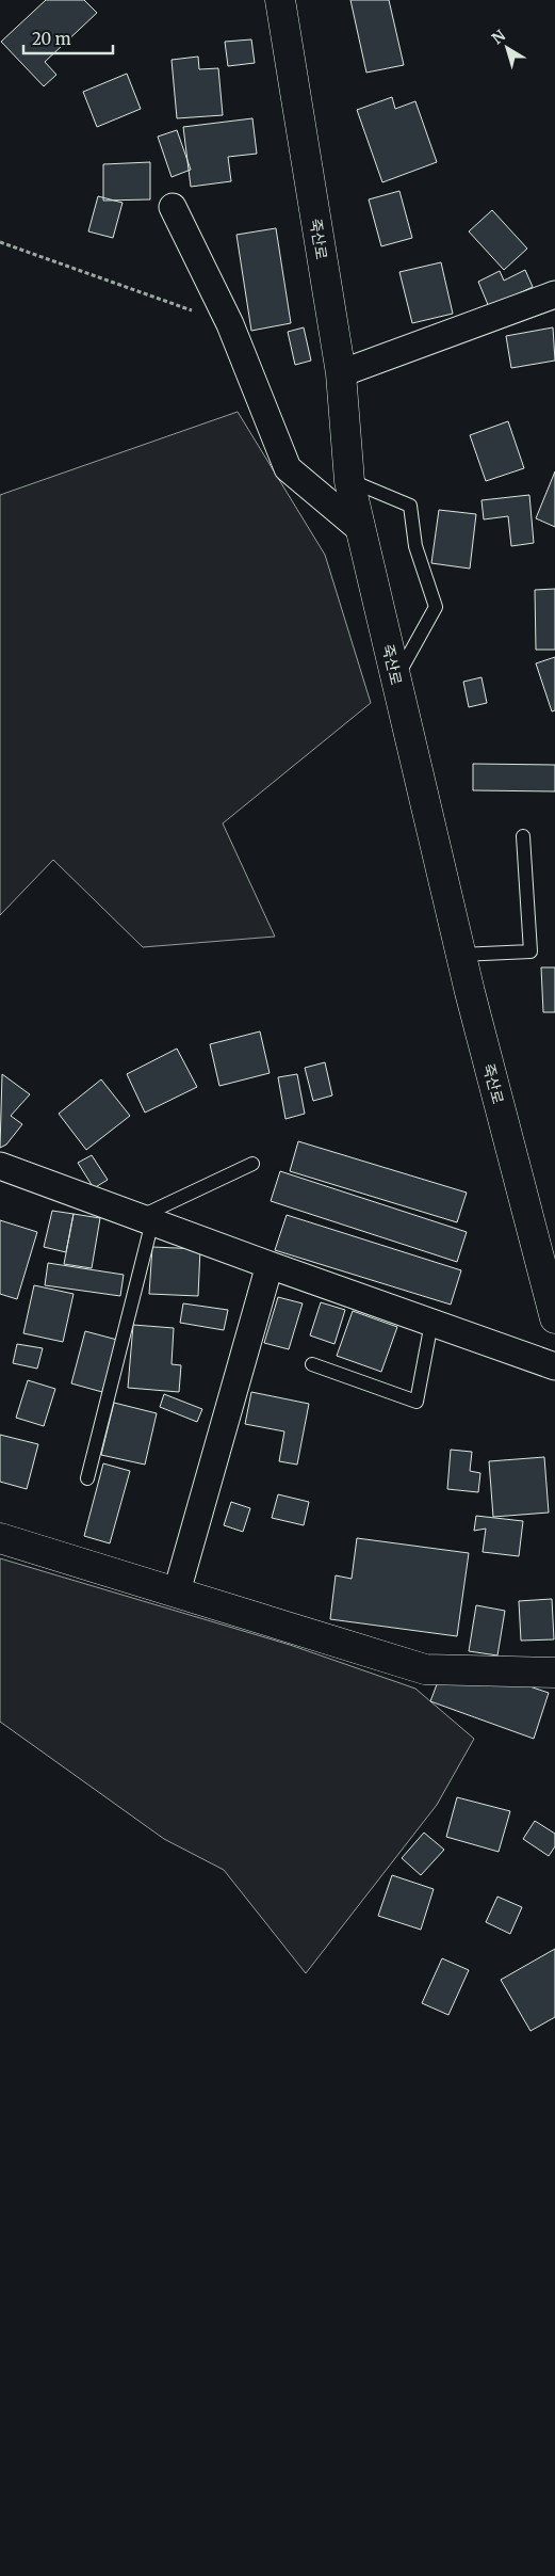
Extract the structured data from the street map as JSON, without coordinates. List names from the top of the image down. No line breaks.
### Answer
{"streets":{"street":["죽산로"]},"scale_bar":"20 m","north":"top left"}
